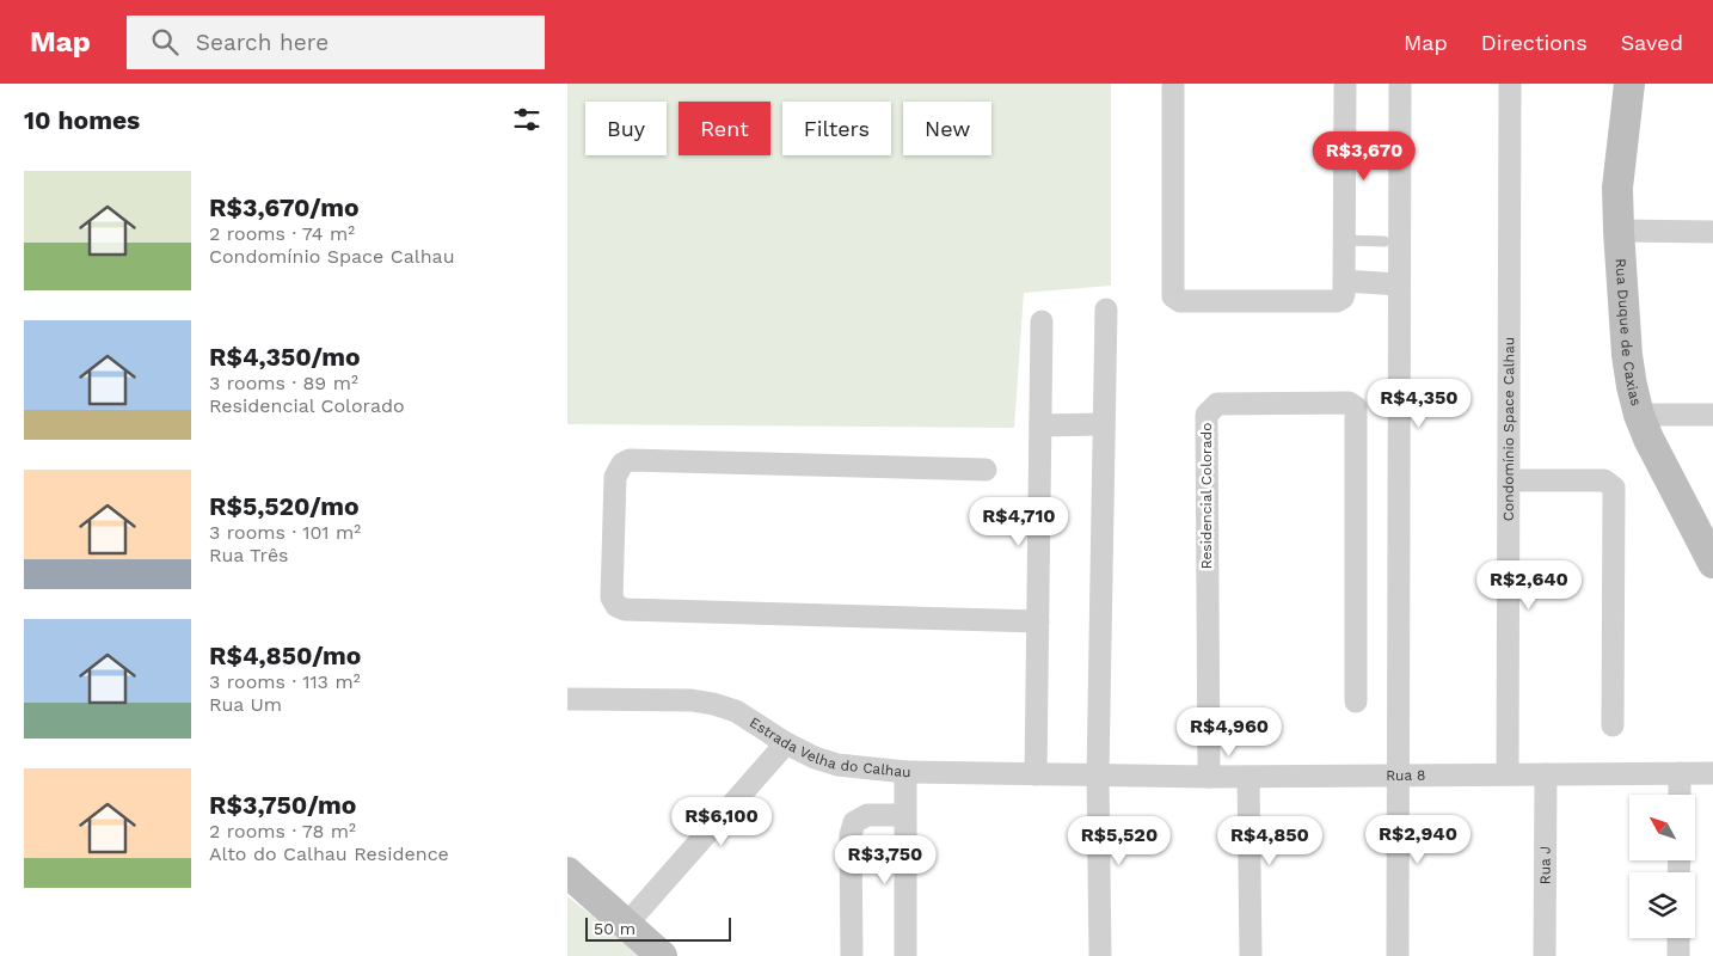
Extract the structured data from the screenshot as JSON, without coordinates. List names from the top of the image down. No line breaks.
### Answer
{"streets":{"street":["Rua Duque de Caxias","Condomínio Space Calhau","Residencial Colorado","Estrada Velha do Calhau","Rua 8","Rua J"]},"crossings":[["Condomínio Space Calhau","Rua 8"],["Residencial Colorado","Rua 8"],["Estrada Velha do Calhau","Rua 8"],["Rua 8","Rua J"]],"scale_bar":"50 m","north":"top left","page":{"header":"Map","search":"Search here","nav":["Map","Directions","Saved"],"heading":"10 homes","chip":["Buy","Rent","Filters","New"],"price":["R$3,670","R$4,350","R$4,710","R$2,640","R$4,960","R$6,100","R$2,940","R$5,520","R$4,850","R$3,750"],"list":[{"name":"R$3,670/mo","note":"2 rooms · 74 m² · Condomínio Space Calhau"},{"name":"R$4,350/mo","note":"3 rooms · 89 m² · Residencial Colorado"},{"name":"R$5,520/mo","note":"3 rooms · 101 m² · Rua Três"},{"name":"R$4,850/mo","note":"3 rooms · 113 m² · Rua Um"},{"name":"R$3,750/mo","note":"2 rooms · 78 m² · Alto do Calhau Residence"}],"scale":"50 m"}}
